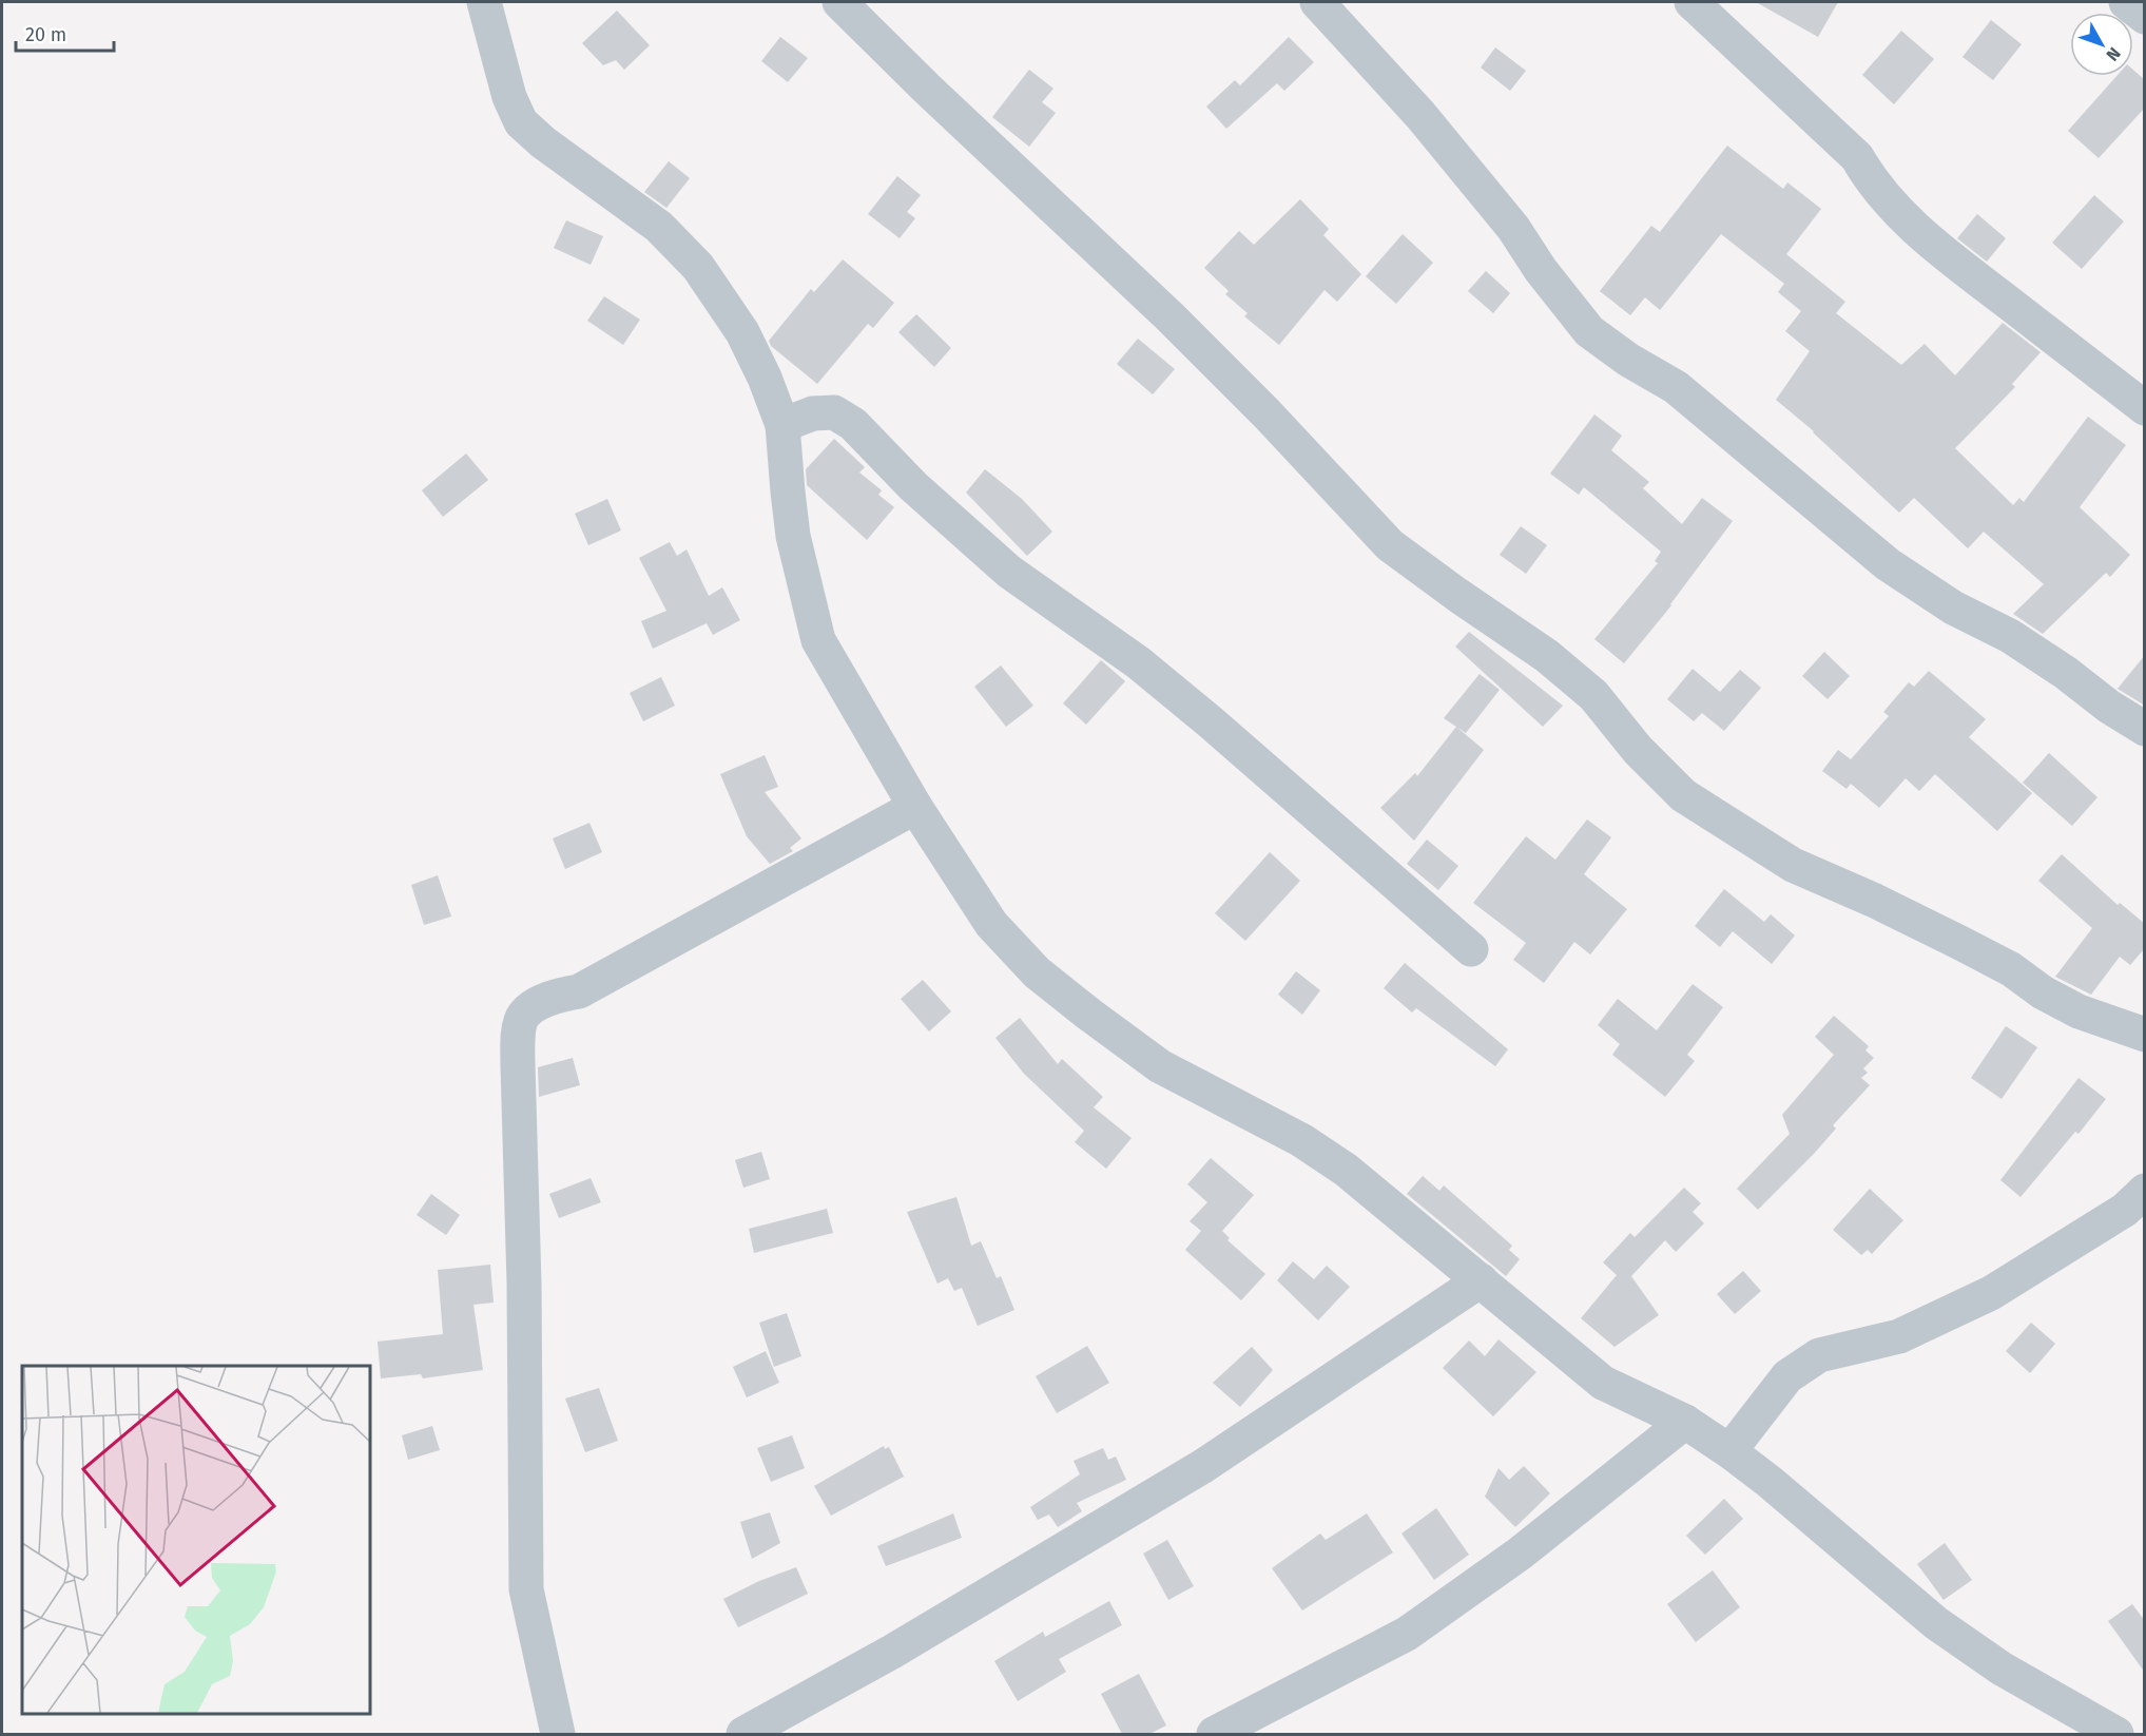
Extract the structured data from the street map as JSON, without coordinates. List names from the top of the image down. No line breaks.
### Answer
{"scale_bar":"20 m","north":"bottom right"}
